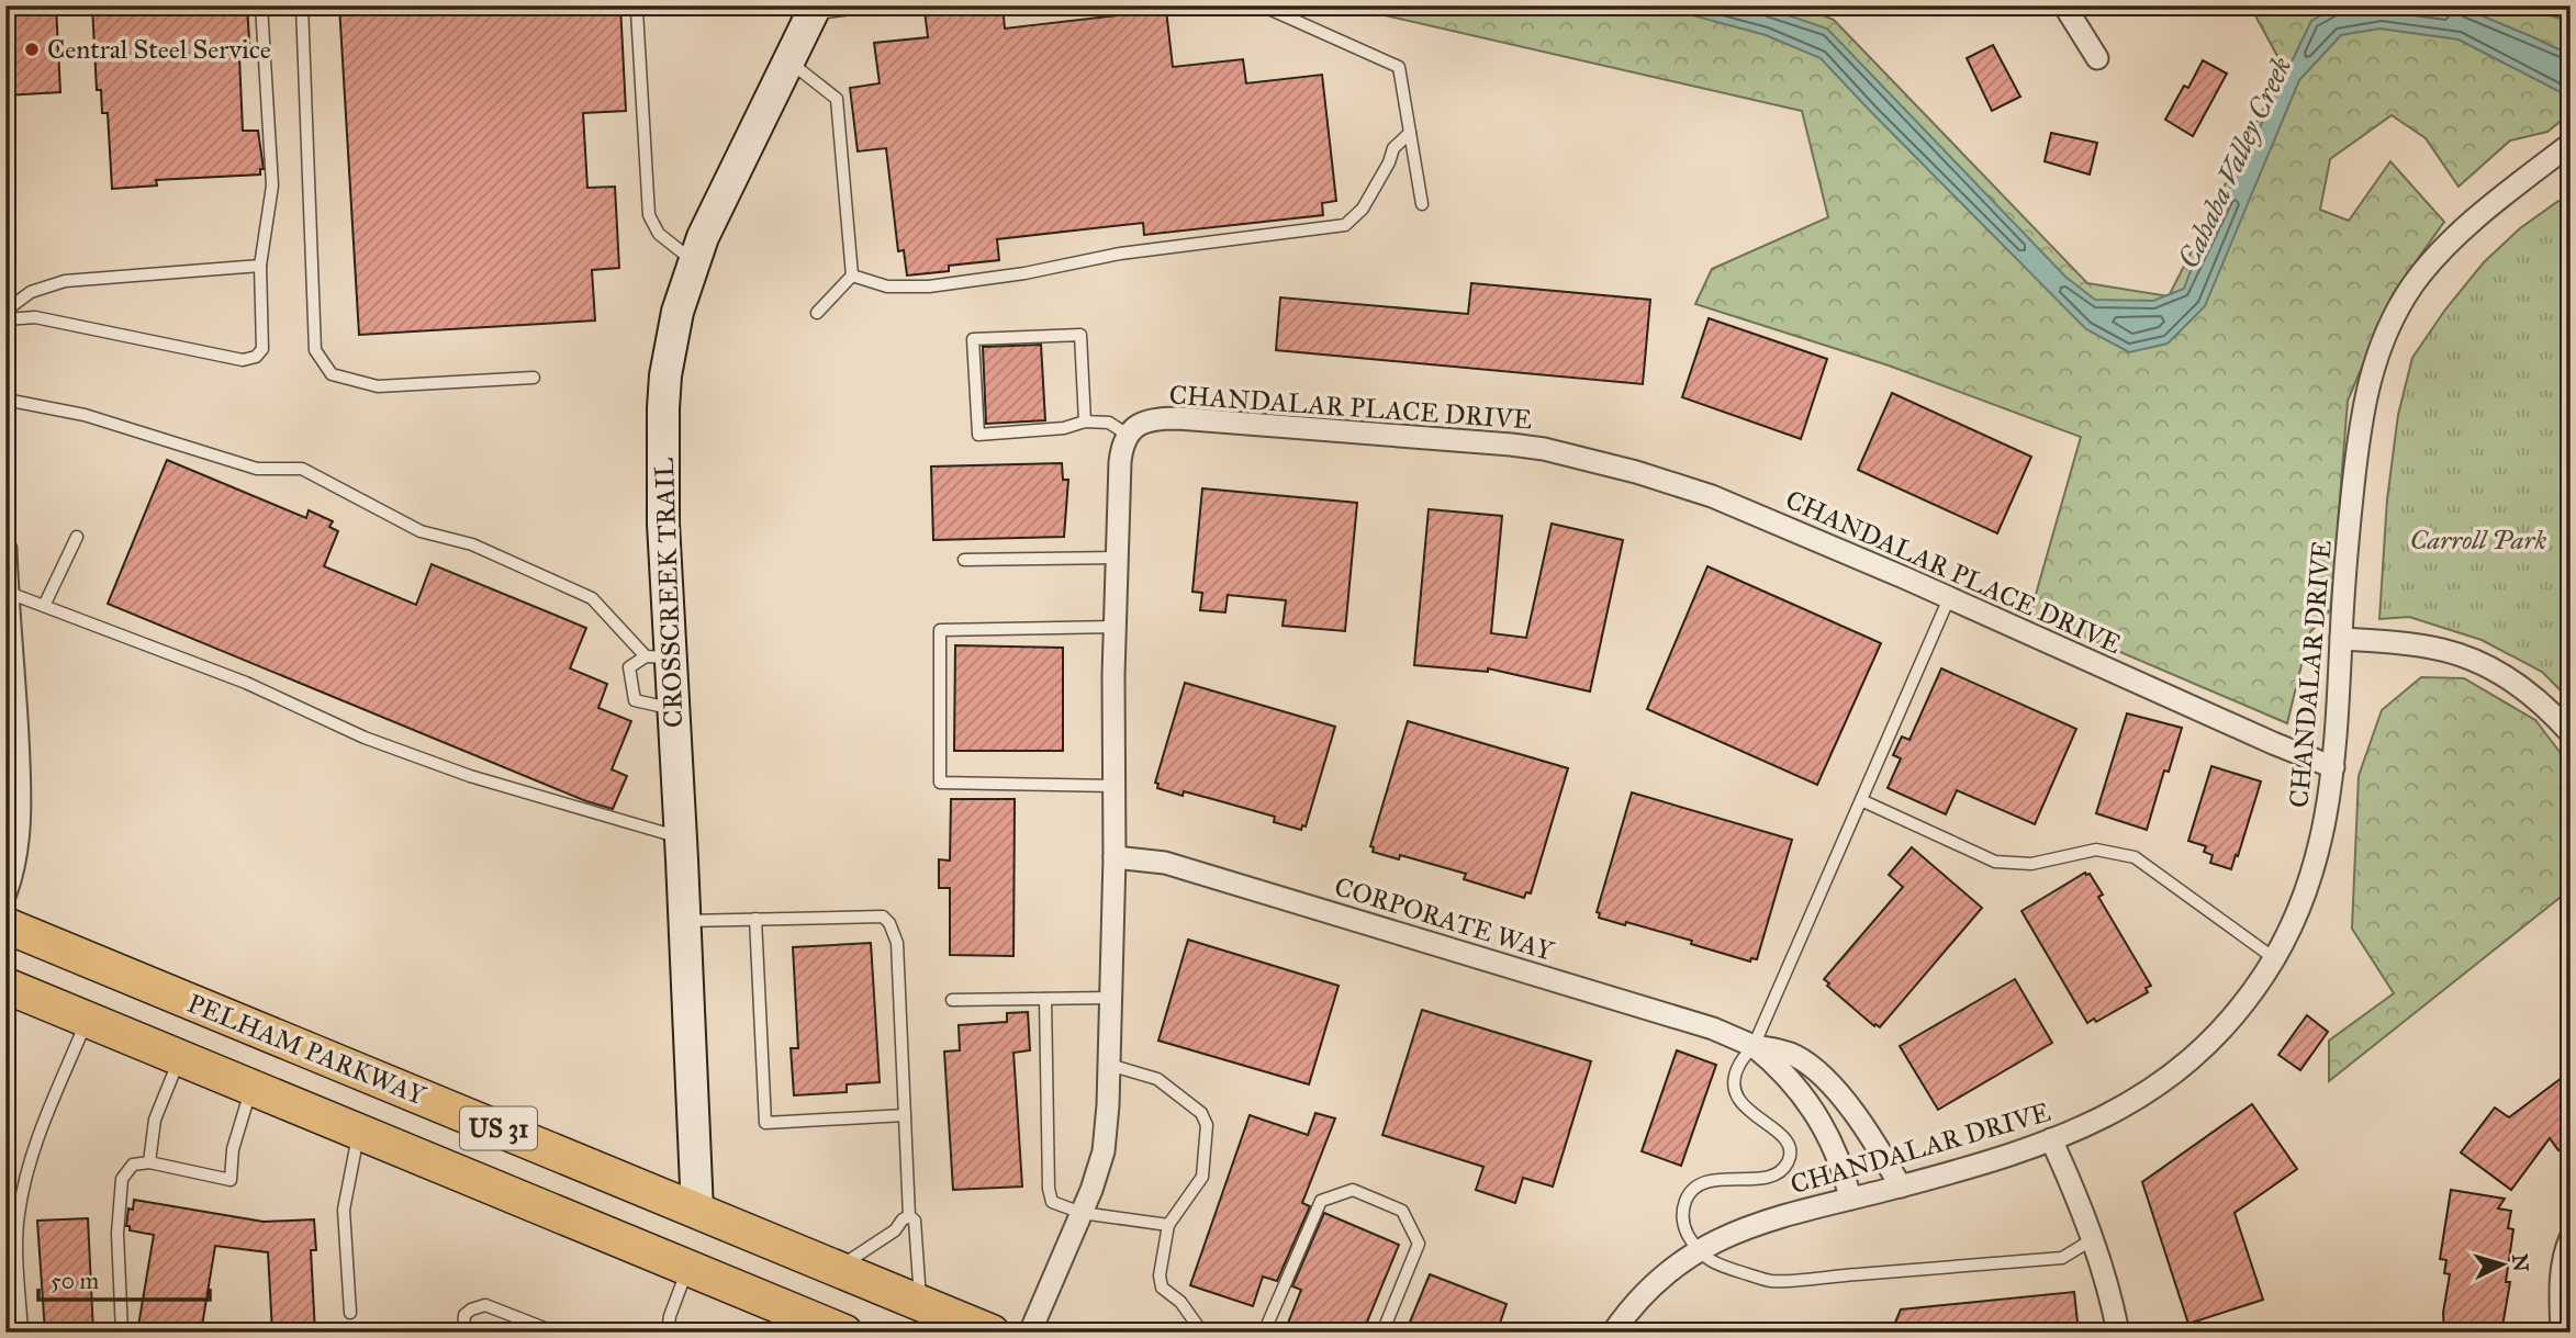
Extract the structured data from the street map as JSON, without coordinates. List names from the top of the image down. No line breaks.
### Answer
{"streets":{"main road":["PELHAM PARKWAY","US 31"],"street":["CHANDALAR PLACE DRIVE","CROSSCREEK TRAIL","CHANDALAR DRIVE","CORPORATE WAY"]},"crossings":[["CHANDALAR PLACE DRIVE","CHANDALAR DRIVE"],["CROSSCREEK TRAIL","PELHAM PARKWAY"],["CHANDALAR DRIVE","CORPORATE WAY"]],"water":["Cahaba Valley Creek"],"parks":["Carroll Park"],"places":["Central Steel Service"],"scale_bar":"50 m","north":"right"}
